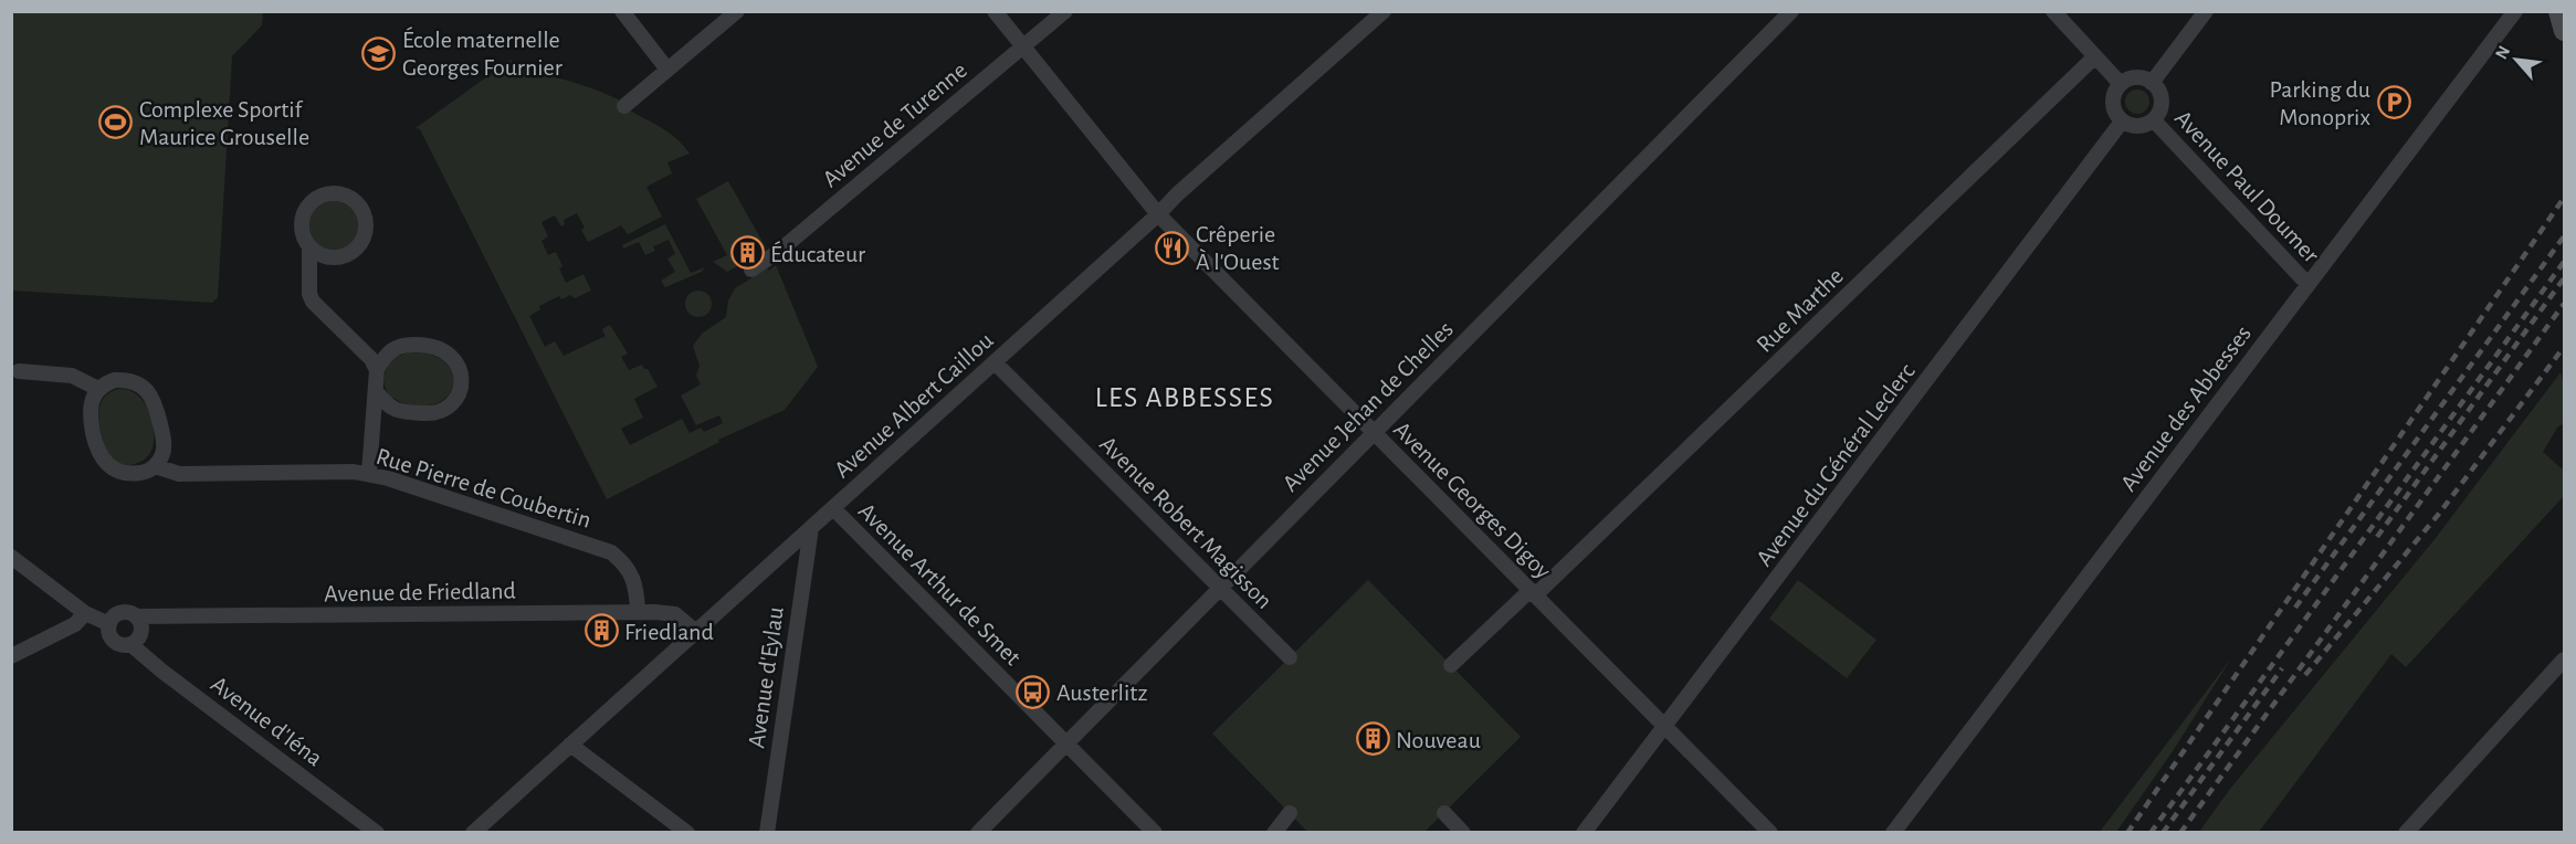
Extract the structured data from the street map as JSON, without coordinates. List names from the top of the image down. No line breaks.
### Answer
{"streets":{"street":["Avenue de Turenne","Avenue Paul Doumer","Rue Marthe","Avenue Albert Caillou","Avenue Jehan de Chelles","Avenue des Abbesses","Avenue du Général Leclerc","Rue Pierre de Coubertin","Avenue Georges Digoy","Avenue Robert Magisson","Avenue Arthur de Smet","Avenue de Friedland","Avenue d'Eylau","Avenue d'Iéna"]},"crossings":[["Avenue de Turenne","Avenue Georges Digoy"],["Avenue Paul Doumer","Avenue des Abbesses"],["Avenue Paul Doumer","Avenue du Général Leclerc"],["Rue Marthe","Avenue Georges Digoy"],["Avenue Albert Caillou","Avenue Georges Digoy"],["Avenue Albert Caillou","Avenue Robert Magisson"],["Avenue Albert Caillou","Avenue Arthur de Smet"],["Avenue Albert Caillou","Avenue de Friedland"],["Avenue Albert Caillou","Avenue d'Eylau"],["Avenue Jehan de Chelles","Avenue Georges Digoy"],["Avenue Jehan de Chelles","Avenue Robert Magisson"],["Avenue Jehan de Chelles","Avenue Arthur de Smet"],["Avenue du Général Leclerc","Avenue Georges Digoy"],["Rue Pierre de Coubertin","Avenue de Friedland"],["Avenue de Friedland","Avenue d'Iéna"]],"districts":["LES ABBESSES"],"places":{"school or university":["École maternelle Georges Fournier"],"parking":["Parking du Monoprix"],"sports":["Complexe Sportif Maurice Grouselle"],"restaurant":["Crêperie À l'Ouest"],"building":["Éducateur","Friedland","Nouveau"],"bus stop":["Austerlitz"]},"north":"top left"}
